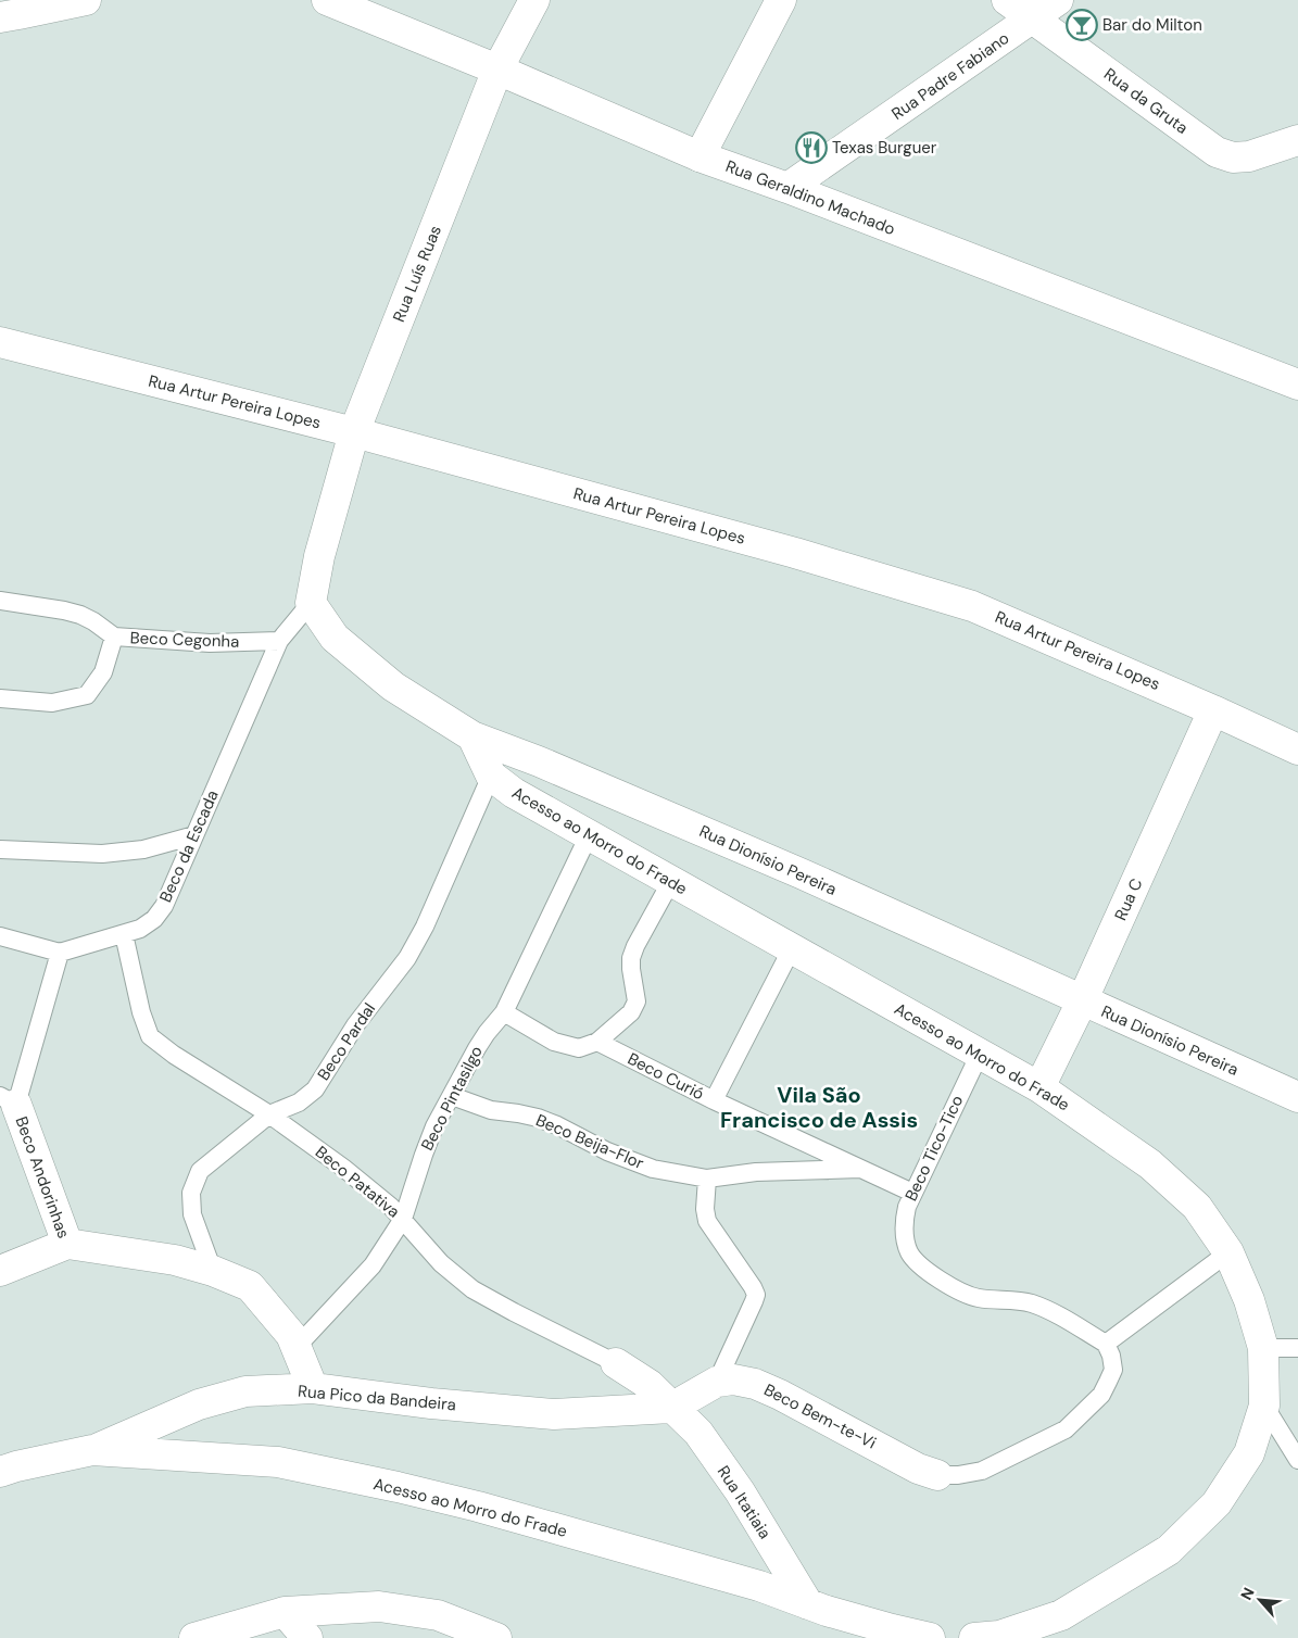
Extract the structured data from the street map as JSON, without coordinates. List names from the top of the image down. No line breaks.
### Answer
{"streets":{"street":["Rua Padre Fabiano","Rua da Gruta","Rua Geraldino Machado","Rua Luís Ruas","Rua Artur Pereira Lopes","Acesso ao Morro do Frade","Rua Dionísio Pereira","Rua C","Beco Andorinhas","Beco Patativa","Rua Pico da Bandeira","Beco Bem-te-Vi","Rua Itatiaia"],"lane":["Beco Cegonha","Beco da Escada","Beco Pardal","Beco Curió","Beco Pintasilgo","Beco Beija-Flor","Beco Tico-Tico"]},"crossings":[["Rua Padre Fabiano","Rua da Gruta"],["Rua Padre Fabiano","Rua Geraldino Machado"],["Rua Geraldino Machado","Rua Luís Ruas"],["Rua Luís Ruas","Rua Artur Pereira Lopes"],["Rua Luís Ruas","Beco da Escada"],["Rua Luís Ruas","Rua Dionísio Pereira"],["Rua Artur Pereira Lopes","Rua C"],["Beco Cegonha","Beco da Escada"],["Acesso ao Morro do Frade","Rua Dionísio Pereira"],["Acesso ao Morro do Frade","Rua C"],["Acesso ao Morro do Frade","Beco Pardal"],["Acesso ao Morro do Frade","Beco Pintasilgo"],["Acesso ao Morro do Frade","Beco Tico-Tico"],["Acesso ao Morro do Frade","Rua Pico da Bandeira"],["Acesso ao Morro do Frade","Rua Itatiaia"],["Beco da Escada","Rua Dionísio Pereira"],["Beco da Escada","Beco Patativa"],["Rua Dionísio Pereira","Rua C"],["Beco Pardal","Beco Patativa"],["Beco Curió","Beco Beija-Flor"],["Beco Curió","Beco Tico-Tico"],["Beco Pintasilgo","Beco Beija-Flor"],["Beco Pintasilgo","Beco Patativa"],["Beco Patativa","Rua Pico da Bandeira"],["Beco Patativa","Beco Bem-te-Vi"],["Beco Patativa","Rua Itatiaia"],["Rua Pico da Bandeira","Beco Bem-te-Vi"],["Rua Pico da Bandeira","Rua Itatiaia"],["Beco Bem-te-Vi","Rua Itatiaia"]],"districts":["Vila São Francisco de Assis"],"places":{"bar":["Bar do Milton"],"restaurant":["Texas Burguer"]},"north":"top left"}
